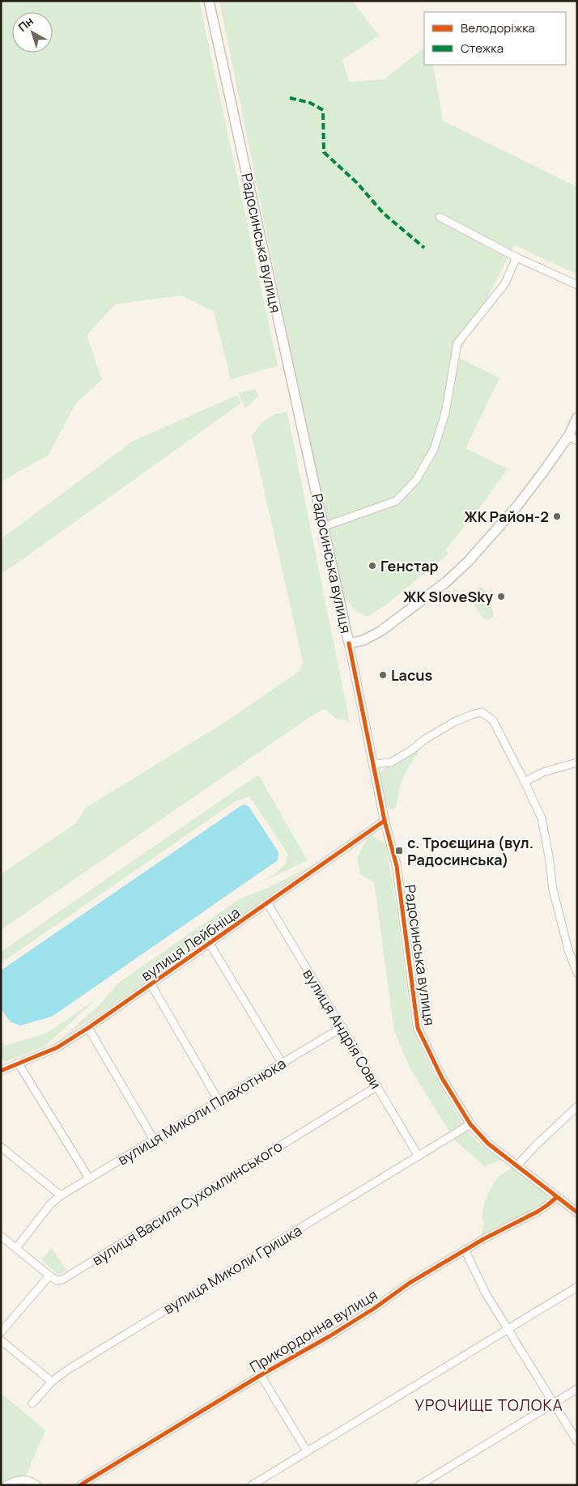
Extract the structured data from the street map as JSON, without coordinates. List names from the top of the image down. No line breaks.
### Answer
{"streets":{"main road":["Радосинська вулиця"],"street":["вулиця Лейбніца","вулиця Андрія Сови","вулиця Миколи Плахотнюка","вулиця Василя Сухомлинського","вулиця Миколи Гришка","Прикордонна вулиця"]},"crossings":[["Радосинська вулиця","вулиця Лейбніца"],["Радосинська вулиця","вулиця Миколи Гришка"],["Радосинська вулиця","Прикордонна вулиця"],["вулиця Лейбніца","вулиця Андрія Сови"],["вулиця Андрія Сови","вулиця Миколи Плахотнюка"],["вулиця Андрія Сови","вулиця Василя Сухомлинського"],["вулиця Андрія Сови","вулиця Миколи Гришка"]],"districts":["УРОЧИЩЕ ТОЛОКА"],"places":{"other":["ЖК Район-2","Генстар","ЖК SloveSky","Lacus"],"transit":["с. Троєщина (вул. Радосинська)"]},"legend":["Велодоріжка","Стежка"],"north":"top left"}
